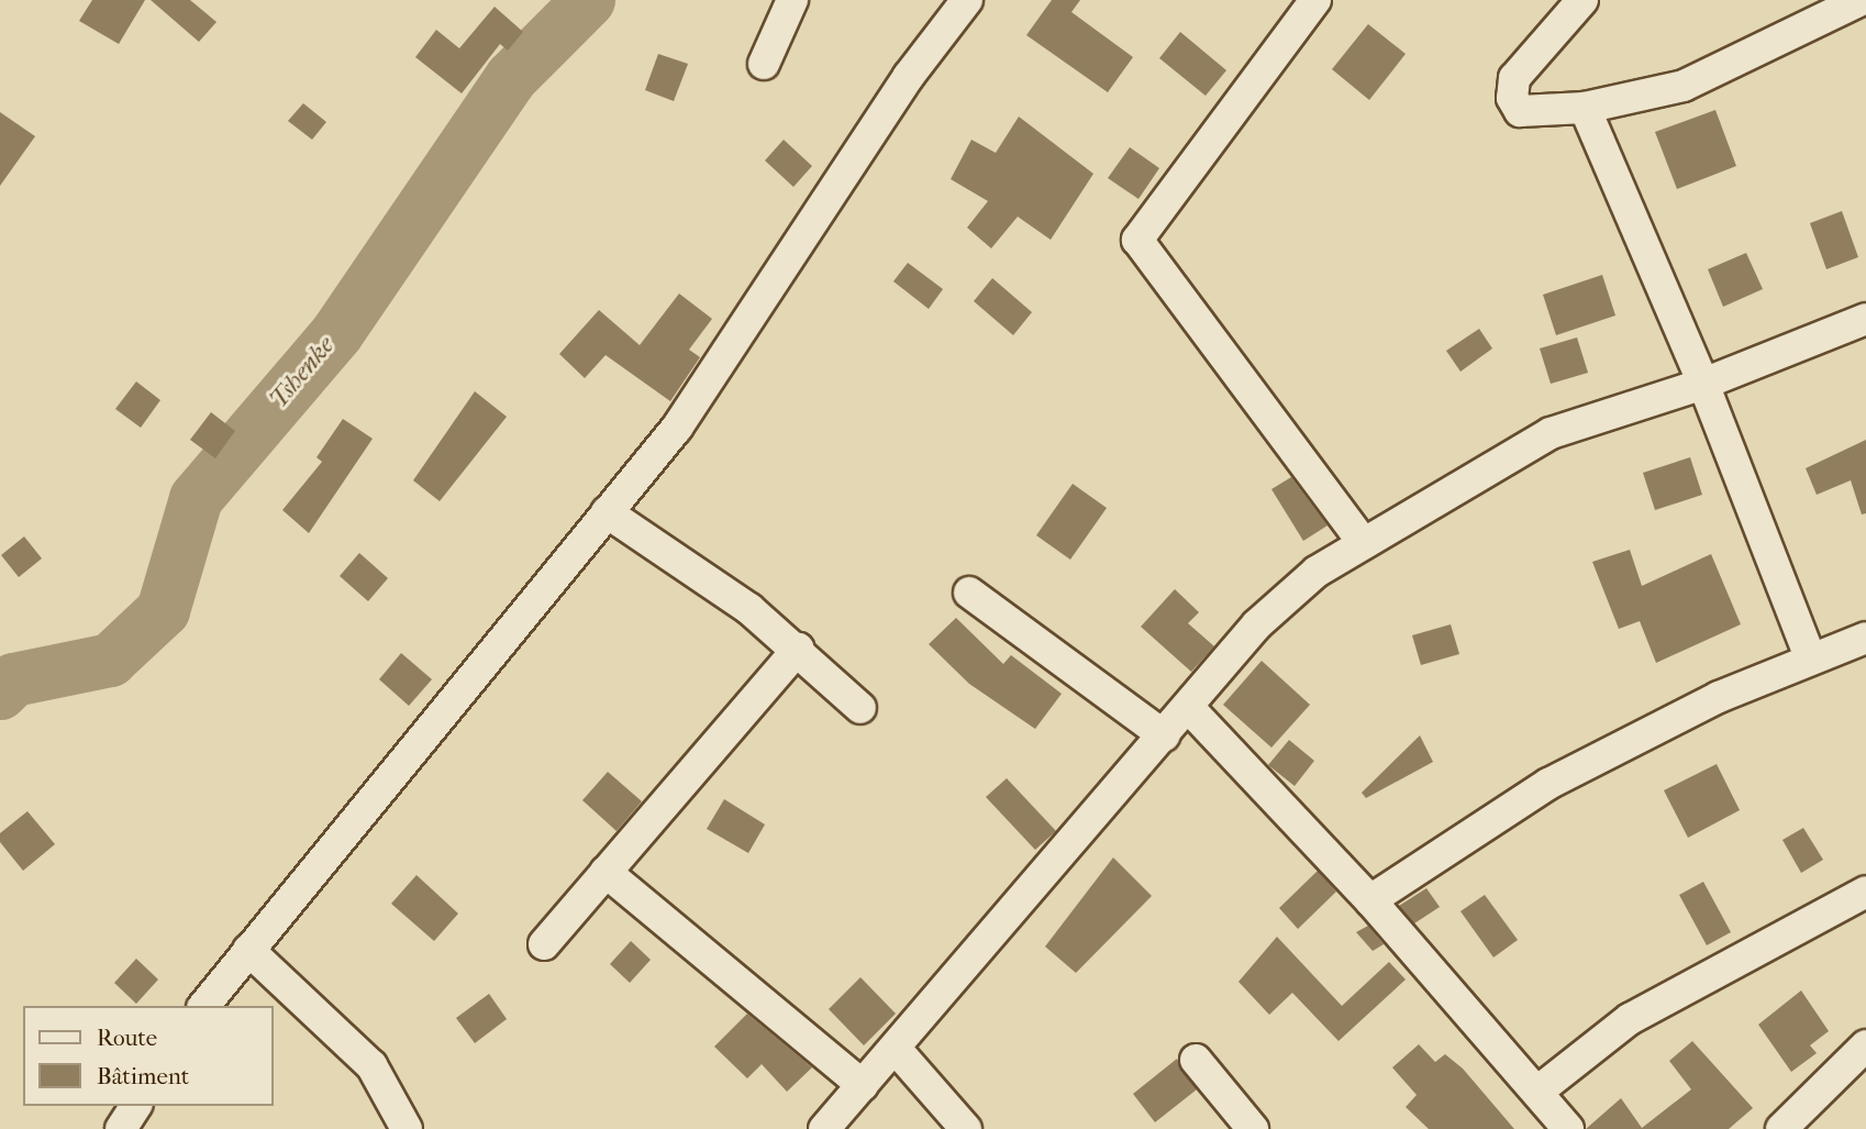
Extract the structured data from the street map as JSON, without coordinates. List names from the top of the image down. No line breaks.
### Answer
{"water":["Tshenke"],"legend":["Route","Bâtiment"]}
